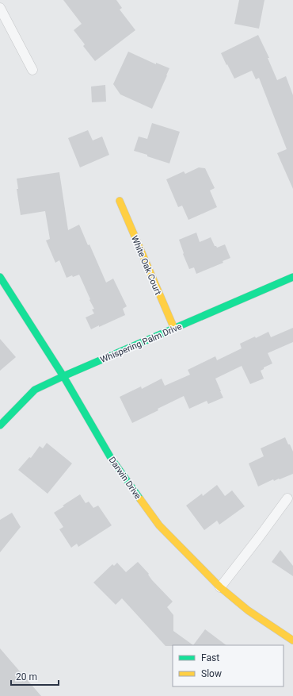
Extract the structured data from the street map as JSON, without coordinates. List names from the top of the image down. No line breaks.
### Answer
{"streets":{"street":["White Oak Court","Whispering Palm Drive","Darwin Drive"]},"crossings":[["White Oak Court","Whispering Palm Drive"],["Whispering Palm Drive","Darwin Drive"]],"legend":["Fast","Slow"],"scale_bar":"20 m"}
